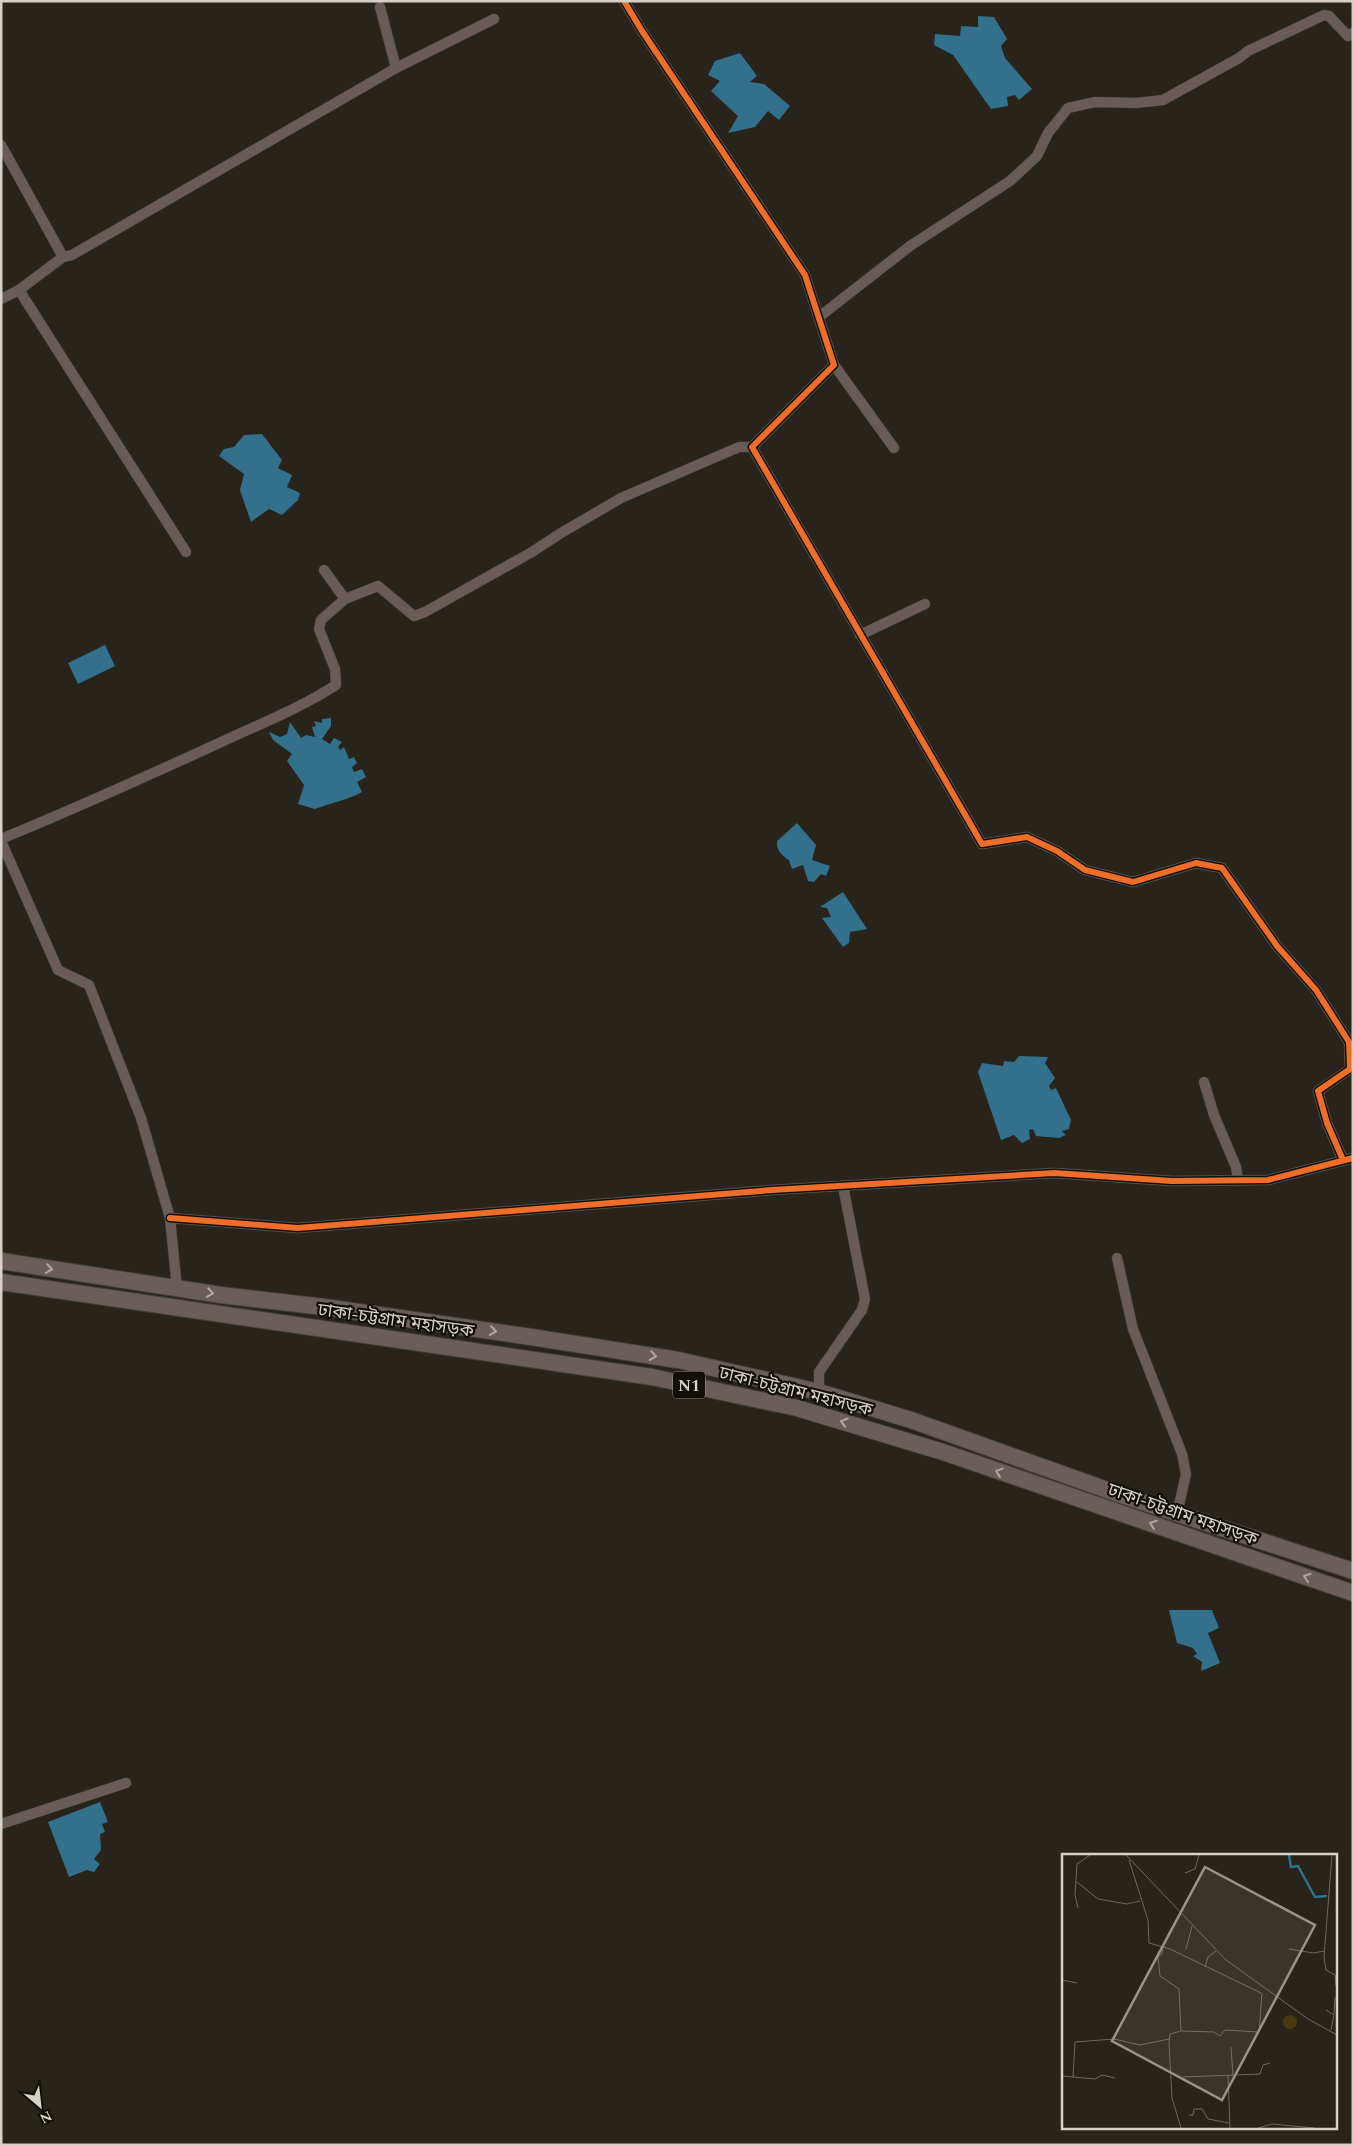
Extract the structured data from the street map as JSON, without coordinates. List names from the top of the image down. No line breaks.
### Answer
{"streets":{"highway":["ঢাকা-চট্টগ্রাম মহাসড়ক","N1"]},"north":"bottom right"}
